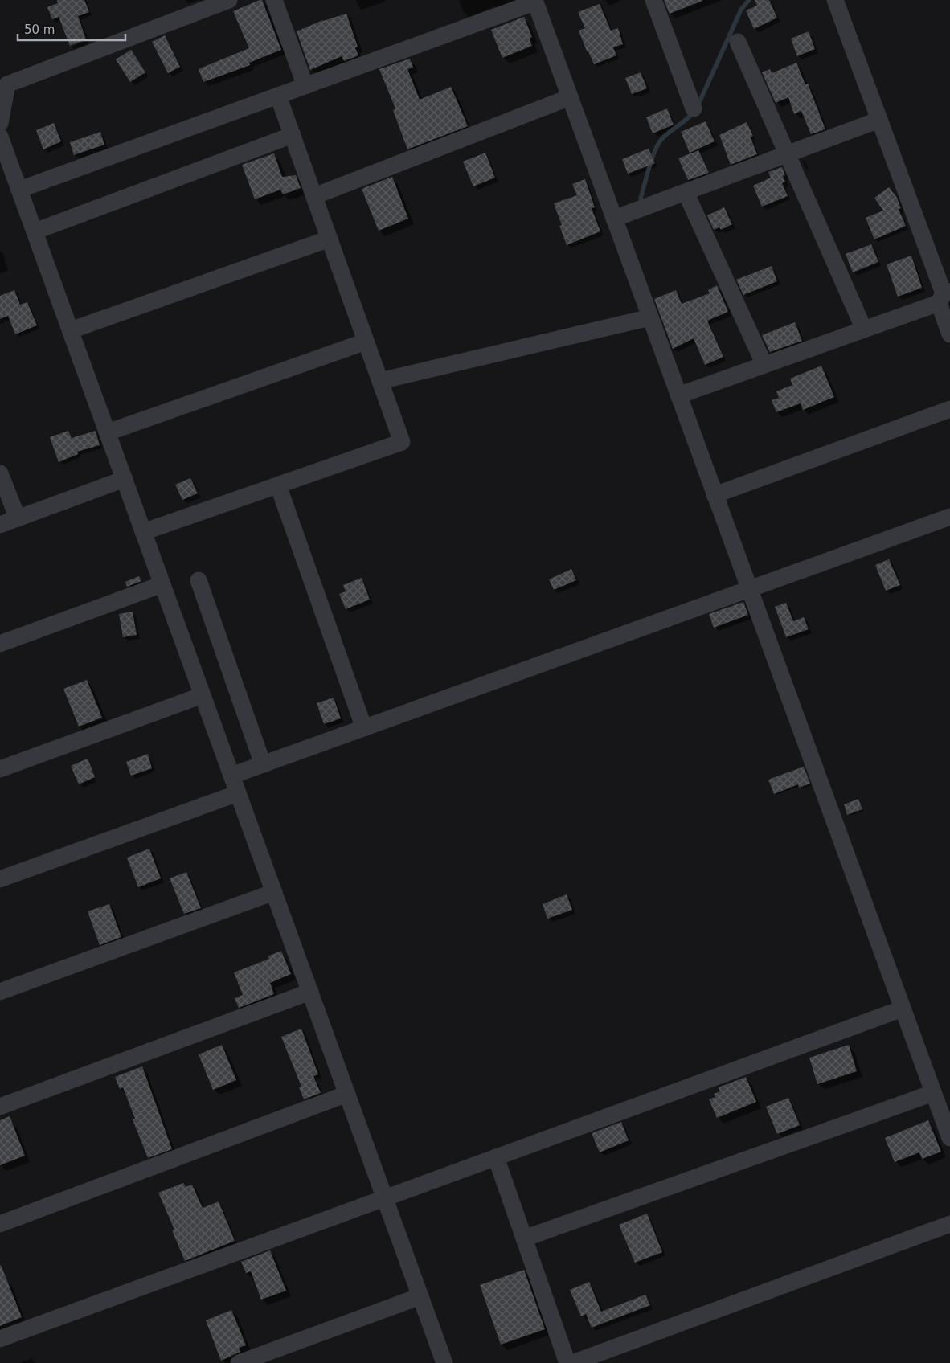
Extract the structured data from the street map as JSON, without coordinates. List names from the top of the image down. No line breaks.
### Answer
{"scale_bar":"50 m"}
